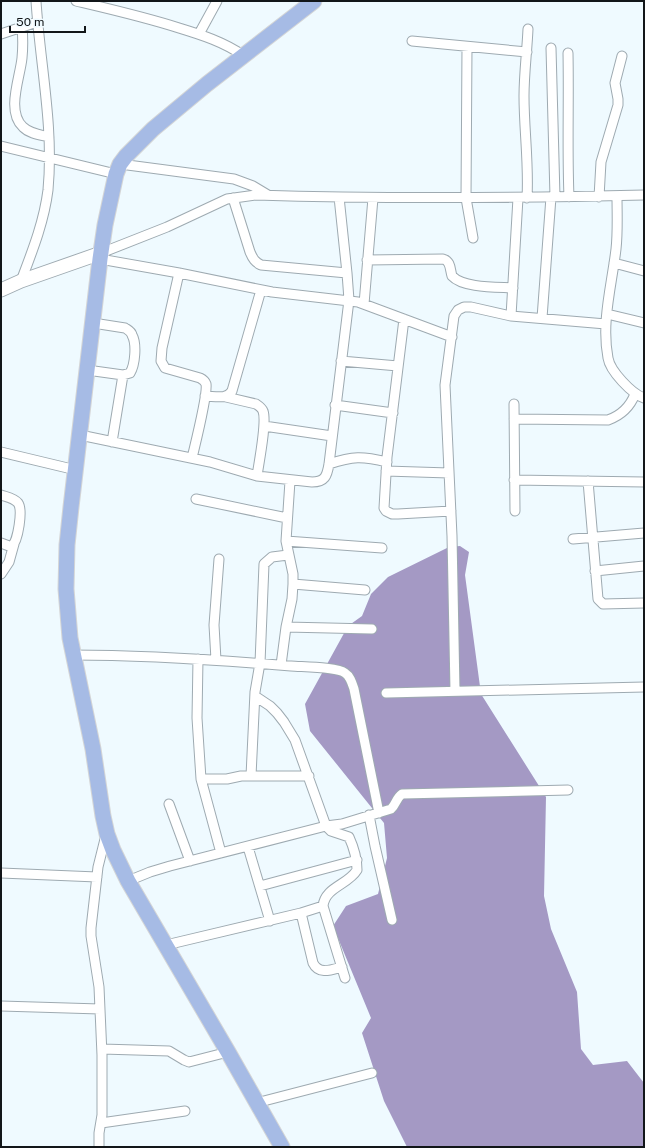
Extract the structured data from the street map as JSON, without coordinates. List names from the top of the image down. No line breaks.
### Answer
{"scale_bar":"50 m"}
